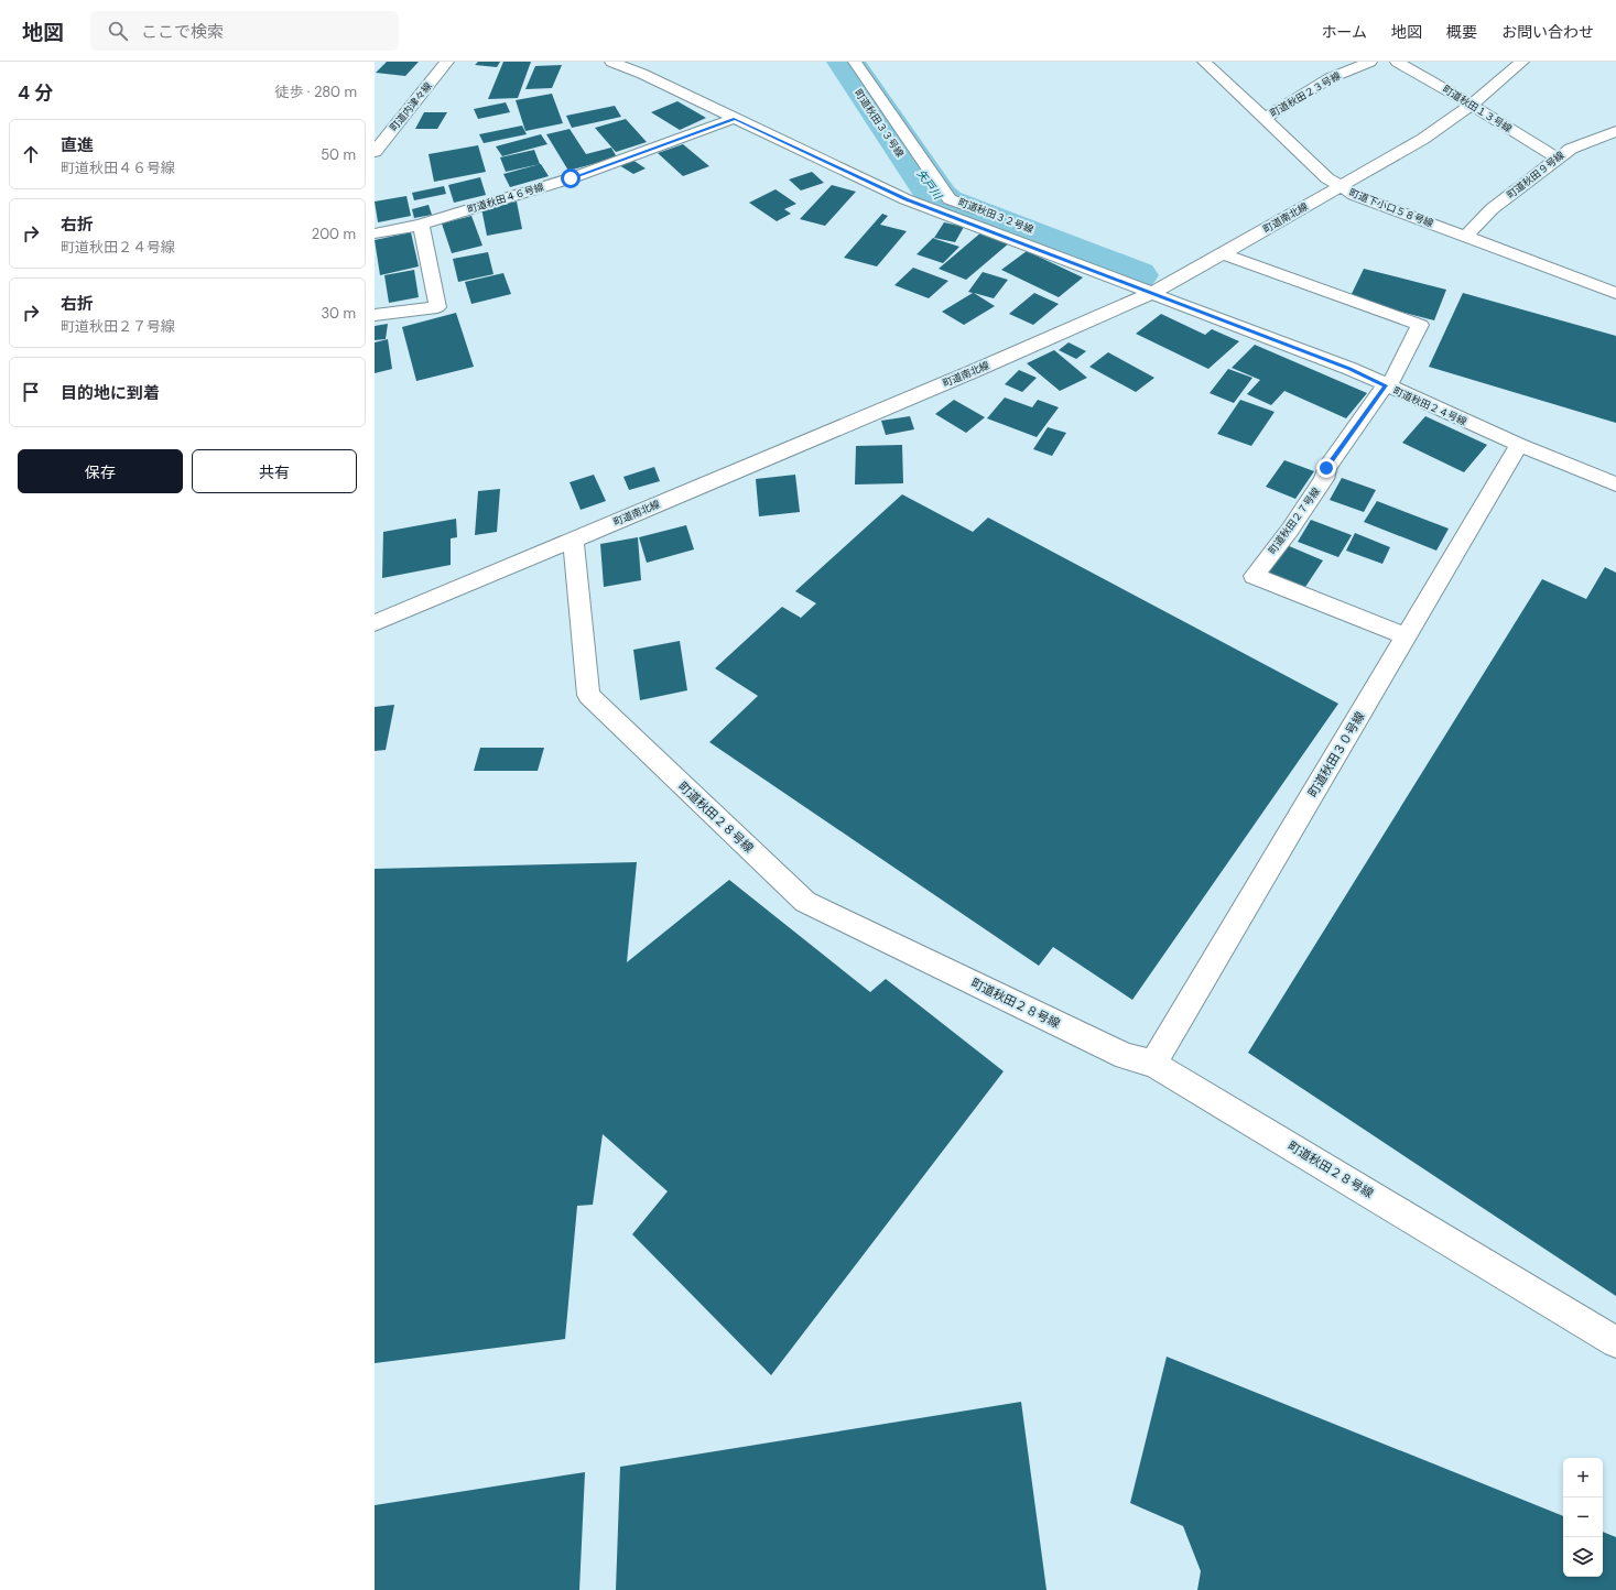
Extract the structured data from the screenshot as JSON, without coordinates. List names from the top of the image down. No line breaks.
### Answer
{"streets":{"street":["町道秋田２３号線","町道内津々線","町道秋田１３号線","町道秋田９号線","町道秋田４６号線","町道下小口５８号線","町道秋田３２号線","町道南北線","町道秋田２４号線","町道秋田２７号線","町道秋田３０号線","町道秋田２８号線"]},"crossings":[["町道秋田２３号線","町道下小口５８号線"],["町道秋田１３号線","町道秋田９号線"],["町道秋田１３号線","町道南北線"],["町道秋田９号線","町道下小口５８号線"],["町道秋田４６号線","町道秋田２４号線"],["町道下小口５８号線","町道南北線"],["町道南北線","町道秋田２４号線"],["町道南北線","町道秋田２７号線"],["町道南北線","町道秋田２８号線"],["町道秋田２４号線","町道秋田２７号線"],["町道秋田２４号線","町道秋田３０号線"],["町道秋田２７号線","町道秋田３０号線"],["町道秋田３０号線","町道秋田２８号線"]],"water":["矢戸川"],"page":{"header":"地図","search":"ここで検索","nav":["ホーム","地図","概要","お問い合わせ"],"heading":["4 分","徒歩 · 280 m"],"list":[["直進","町道秋田４６号線","50 m"],["右折","町道秋田２４号線","200 m"],["右折","町道秋田２７号線","30 m"],"目的地に到着"],"buttons":["保存","共有"],"map_buttons":["+","−"]}}
